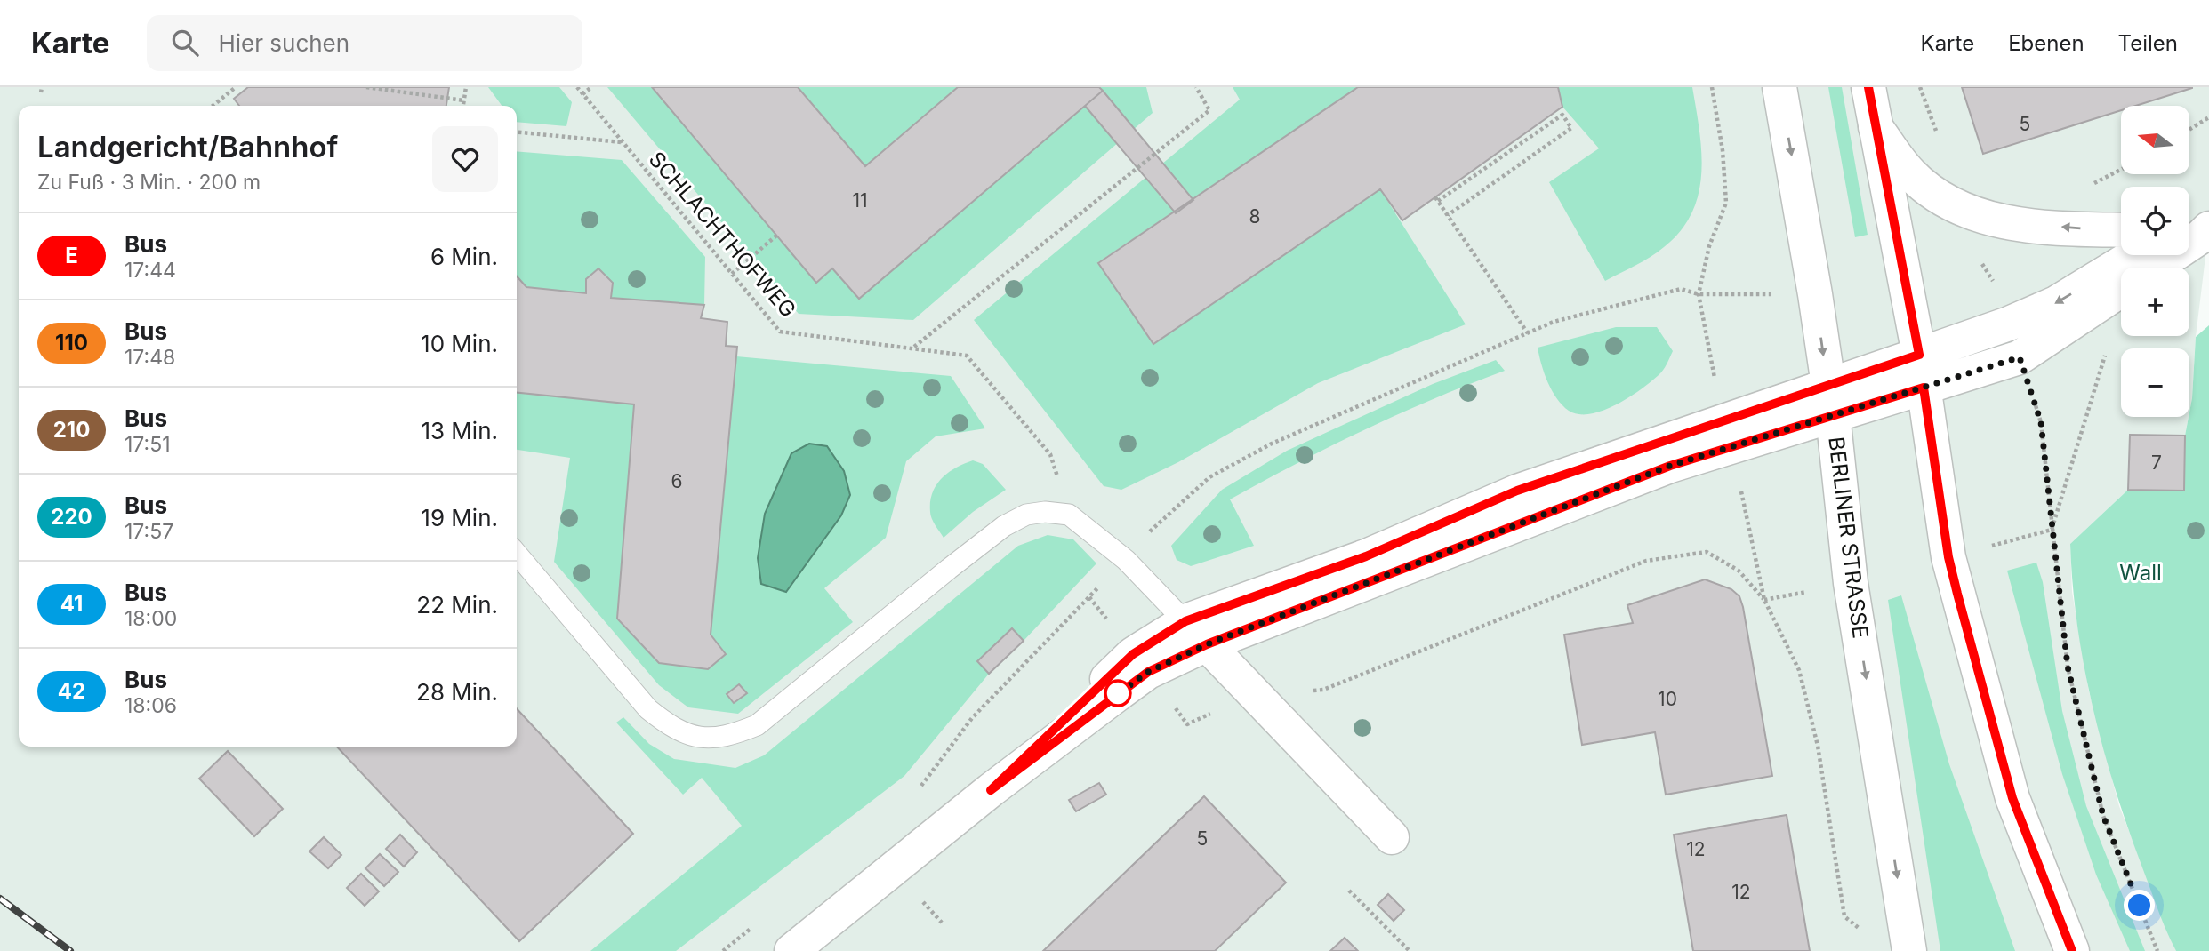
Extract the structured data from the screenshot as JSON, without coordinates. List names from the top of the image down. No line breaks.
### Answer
{"streets":{"street":["BERLINER STRASSE"],"path":["SCHLACHTHOFWEG"]},"parks":["Wall"],"lines":["bus line E"],"house_numbers":["5","11","8","7","6","10","5","12","12"],"north":"left","page":{"header":"Karte","search":"Hier suchen","nav":["Karte","Ebenen","Teilen"],"map_buttons":["+","−"],"heading":["Landgericht/Bahnhof","Zu Fuß · 3 Min. · 200 m"],"list":[{"mark":"E","name":"Bus","note":"17:44","value":"6 Min."},{"mark":"110","name":"Bus","note":"17:48","value":"10 Min."},{"mark":"210","name":"Bus","note":"17:51","value":"13 Min."},{"mark":"220","name":"Bus","note":"17:57","value":"19 Min."},{"mark":"41","name":"Bus","note":"18:00","value":"22 Min."},{"mark":"42","name":"Bus","note":"18:06","value":"28 Min."}]}}
